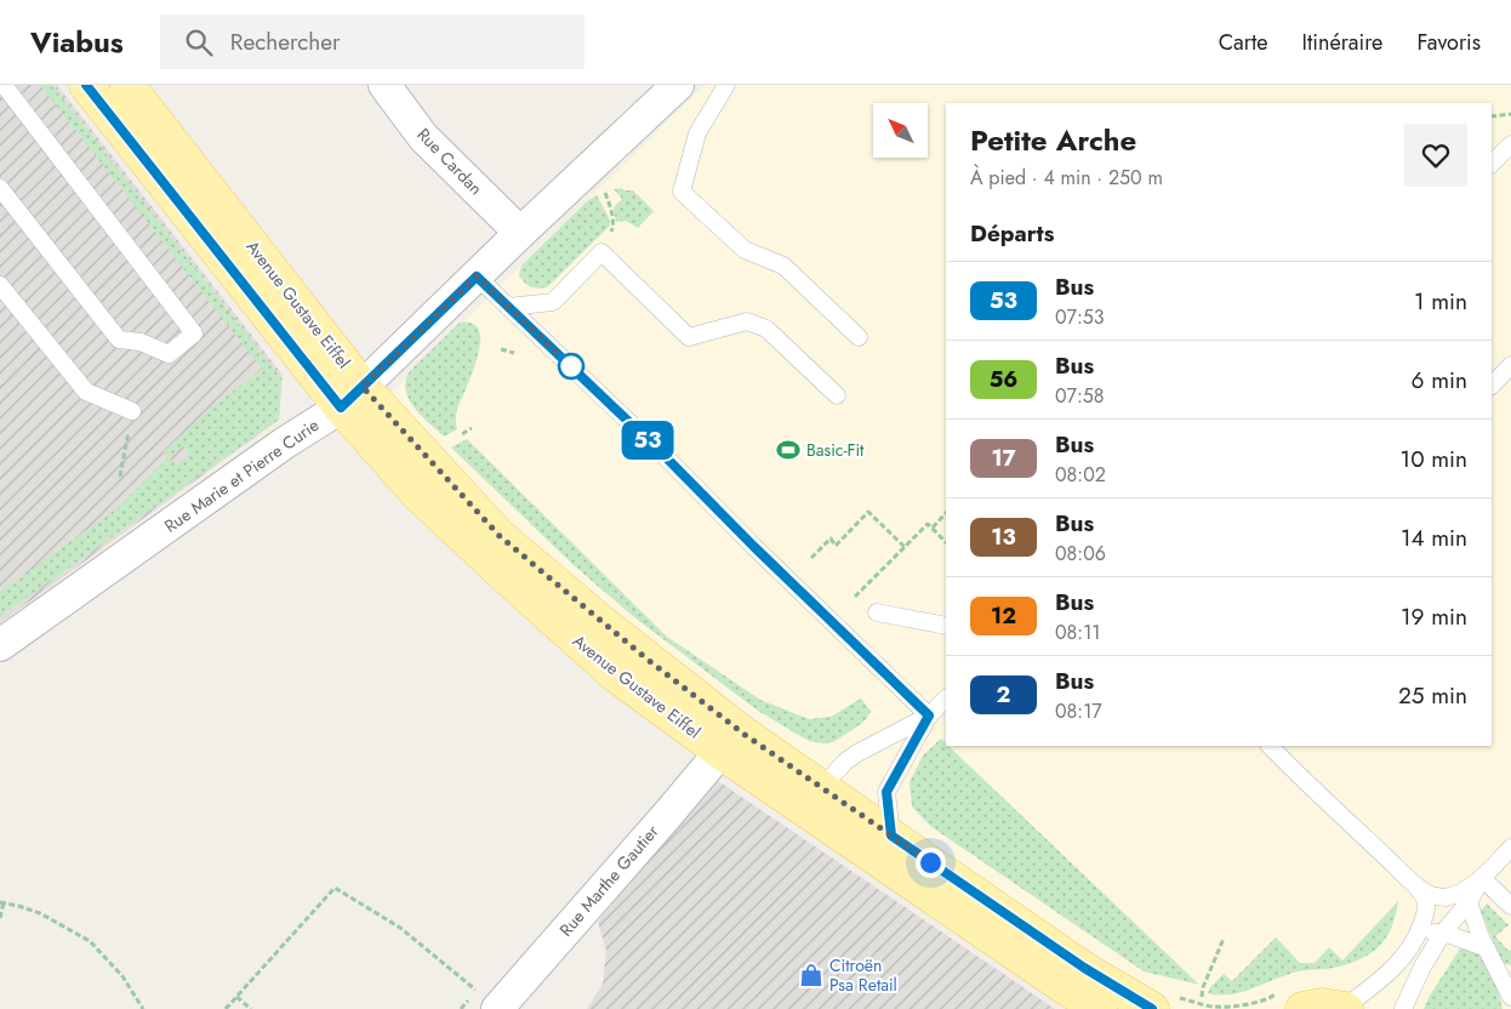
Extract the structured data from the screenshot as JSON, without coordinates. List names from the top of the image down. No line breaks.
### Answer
{"streets":{"main road":["Avenue Gustave Eiffel"],"street":["Rue Cardan","Rue Marie et Pierre Curie","Rue Marthe Gautier"]},"crossings":[["Rue Cardan","Rue Marie et Pierre Curie"],["Avenue Gustave Eiffel","Rue Marie et Pierre Curie"],["Avenue Gustave Eiffel","Rue Marthe Gautier"]],"places":{"sports":["Basic-Fit"],"shop":["Citroën Psa Retail"]},"lines":["bus line 53"],"north":"top left","page":{"header":"Viabus","search":"Rechercher","nav":["Carte","Itinéraire","Favoris"],"on_map":"53","heading":[["Petite Arche","À pied · 4 min · 250 m"],"Départs"],"list":[{"mark":"53","name":"Bus","note":"07:53","value":"1 min"},{"mark":"56","name":"Bus","note":"07:58","value":"6 min"},{"mark":"17","name":"Bus","note":"08:02","value":"10 min"},{"mark":"13","name":"Bus","note":"08:06","value":"14 min"},{"mark":"12","name":"Bus","note":"08:11","value":"19 min"},{"mark":"2","name":"Bus","note":"08:17","value":"25 min"}]}}
